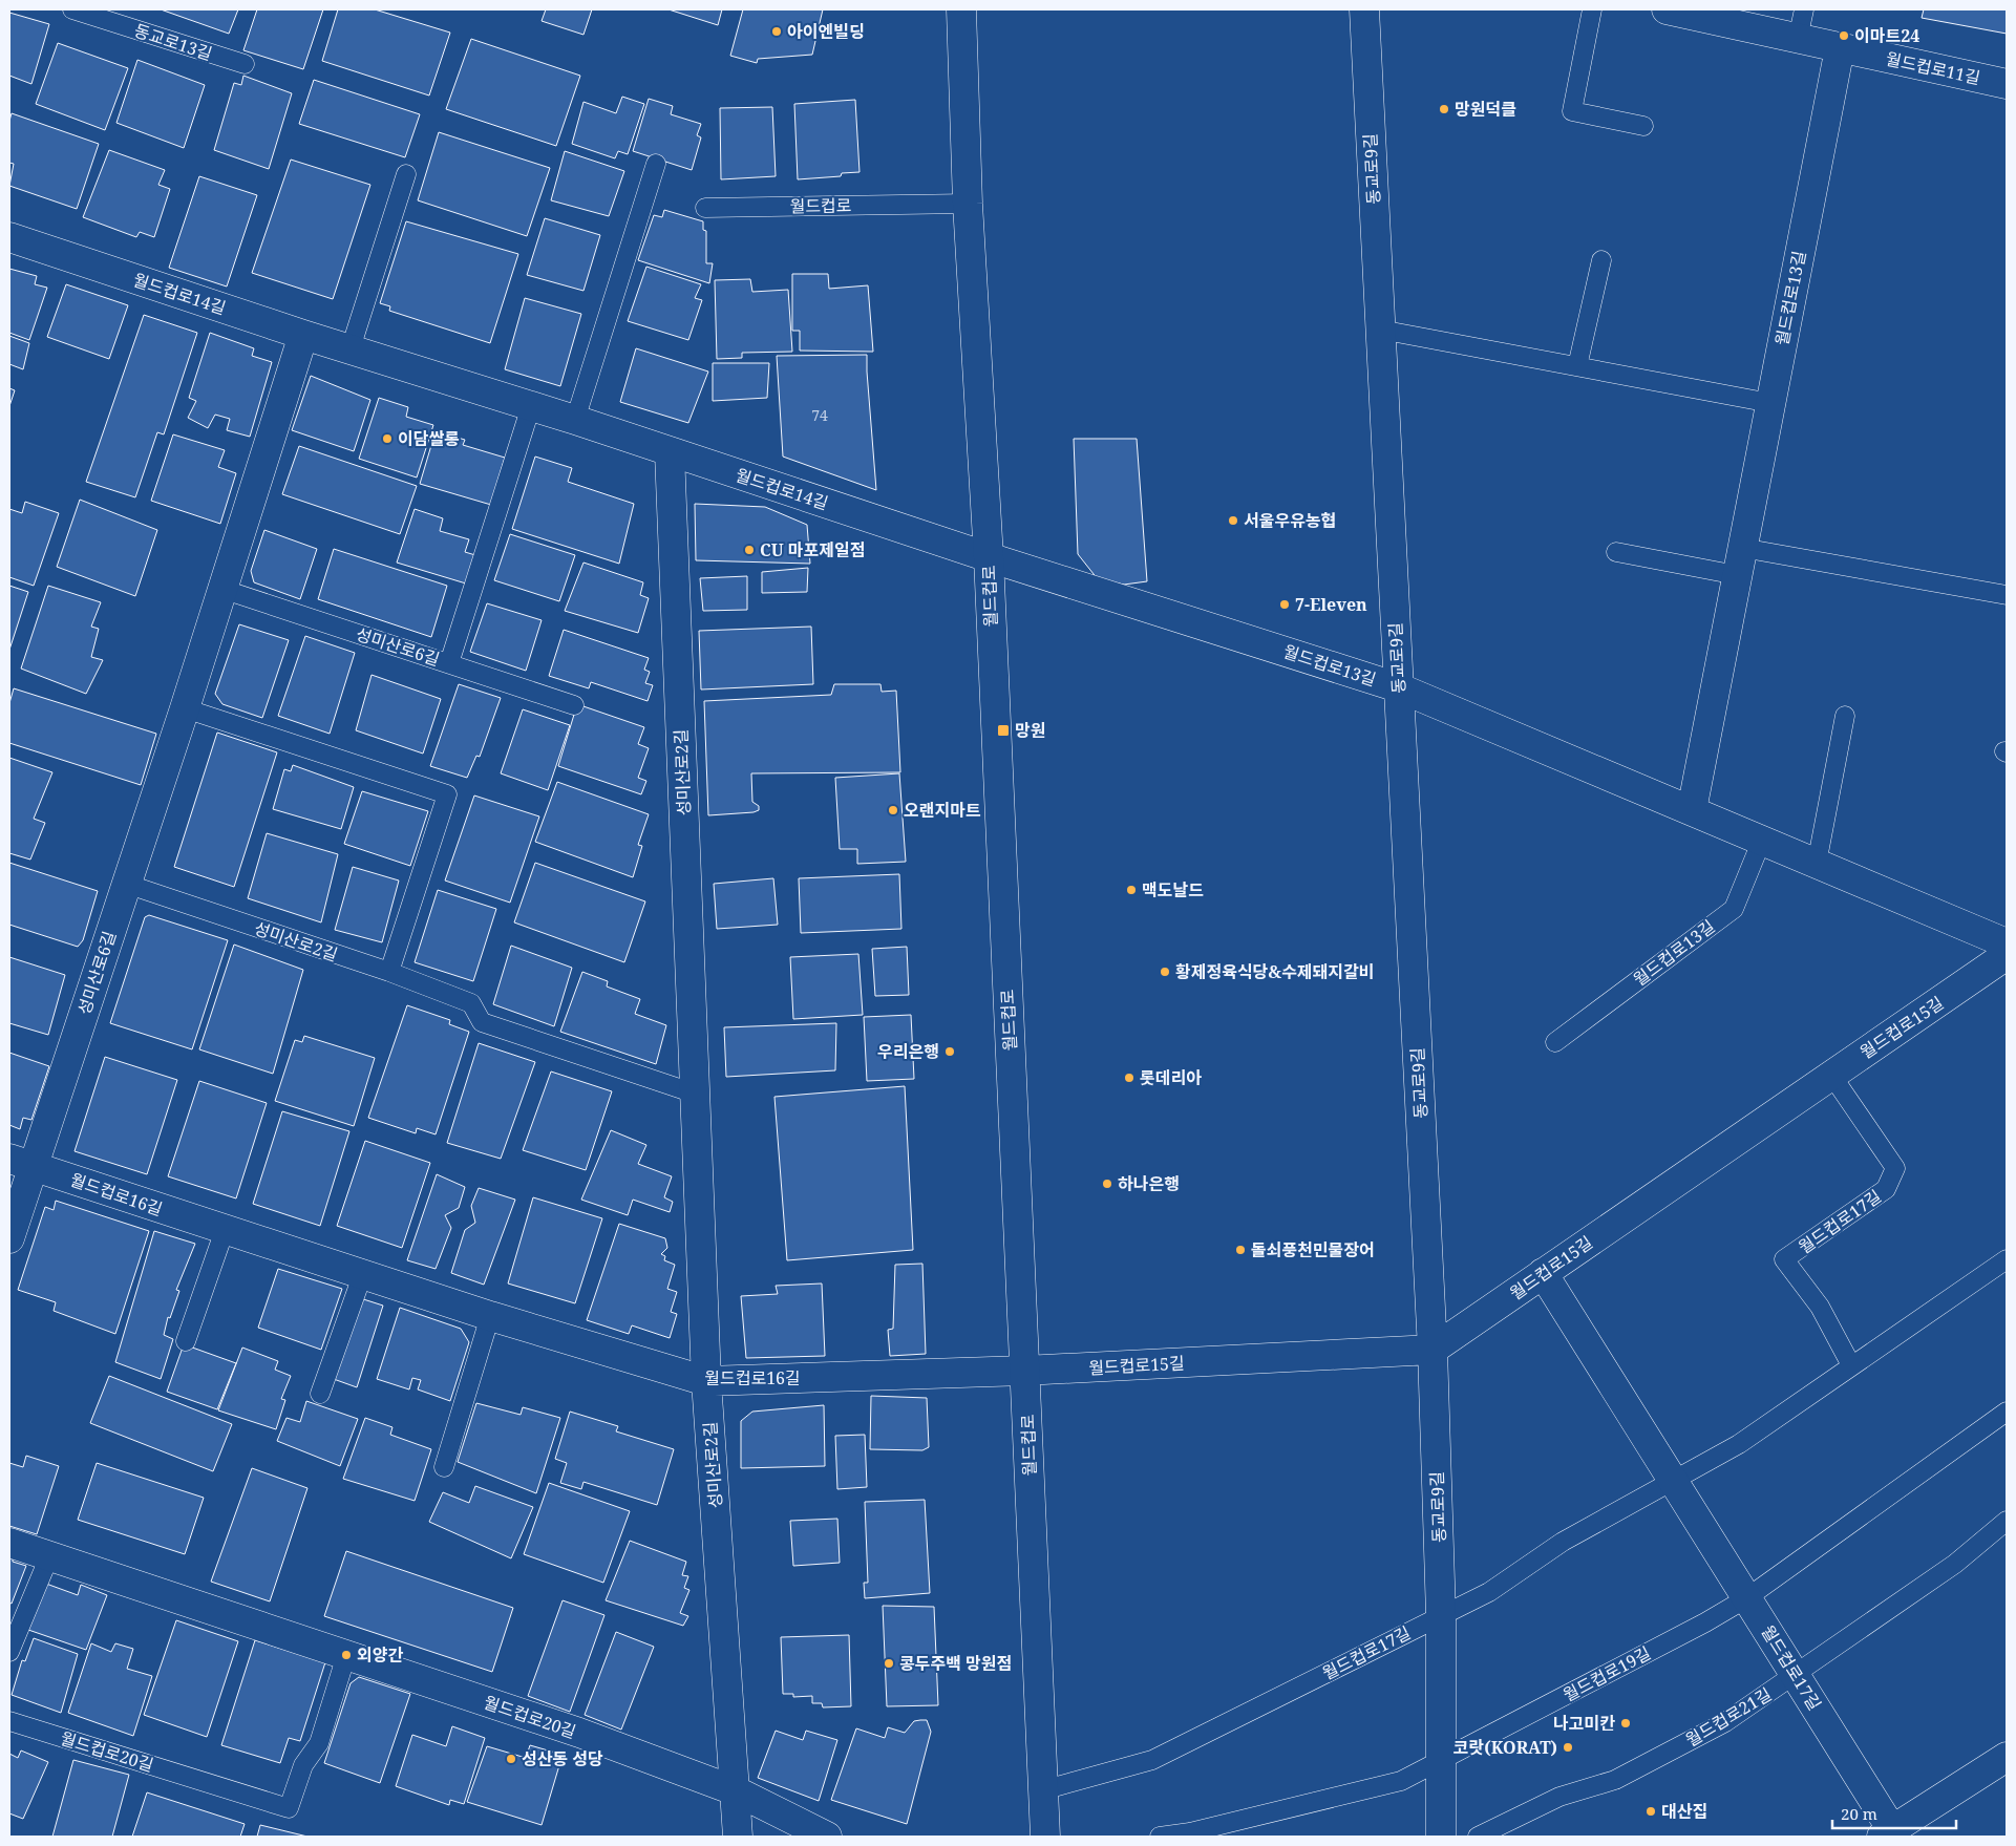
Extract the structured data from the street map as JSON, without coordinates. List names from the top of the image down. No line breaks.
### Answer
{"streets":{"street":["월드컵로11길","동교로9길","월드컵로","월드컵로14길","월드컵로13길","성미산로6길","성미산로2길","월드컵로15길","월드컵로16길","월드컵로17길","월드컵로20길"],"lane":["동교로13길","월드컵로19길","월드컵로21길"]},"crossings":[["월드컵로11길","월드컵로13길"],["동교로9길","월드컵로13길"],["동교로9길","월드컵로15길"],["동교로9길","월드컵로17길"],["동교로9길","월드컵로19길"],["월드컵로","월드컵로14길"],["월드컵로","월드컵로13길"],["월드컵로","월드컵로15길"],["월드컵로","월드컵로16길"],["월드컵로","월드컵로17길"],["월드컵로14길","월드컵로13길"],["월드컵로14길","성미산로6길"],["월드컵로14길","성미산로2길"],["성미산로6길","성미산로2길"],["성미산로6길","월드컵로16길"],["성미산로2길","월드컵로16길"],["성미산로2길","월드컵로20길"],["월드컵로15길","월드컵로16길"],["월드컵로15길","월드컵로17길"],["월드컵로17길","월드컵로19길"],["월드컵로17길","월드컵로21길"]],"places":{"other":["아이엔빌딩","이마트24","망원덕클","이담쌀롱","서울우유농협","CU 마포제일점","7-Eleven","오랜지마트","맥도날드","황제정육식당&수제돼지갈비","우리은행","롯데리아","하나은행","돌쇠풍천민물장어","외양간","콩두주백 망원점","나고미칸","코랏(KORAT)","성산동 성당","대산집"],"transit":["망원"]},"house_numbers":["74"],"scale_bar":"20 m"}
